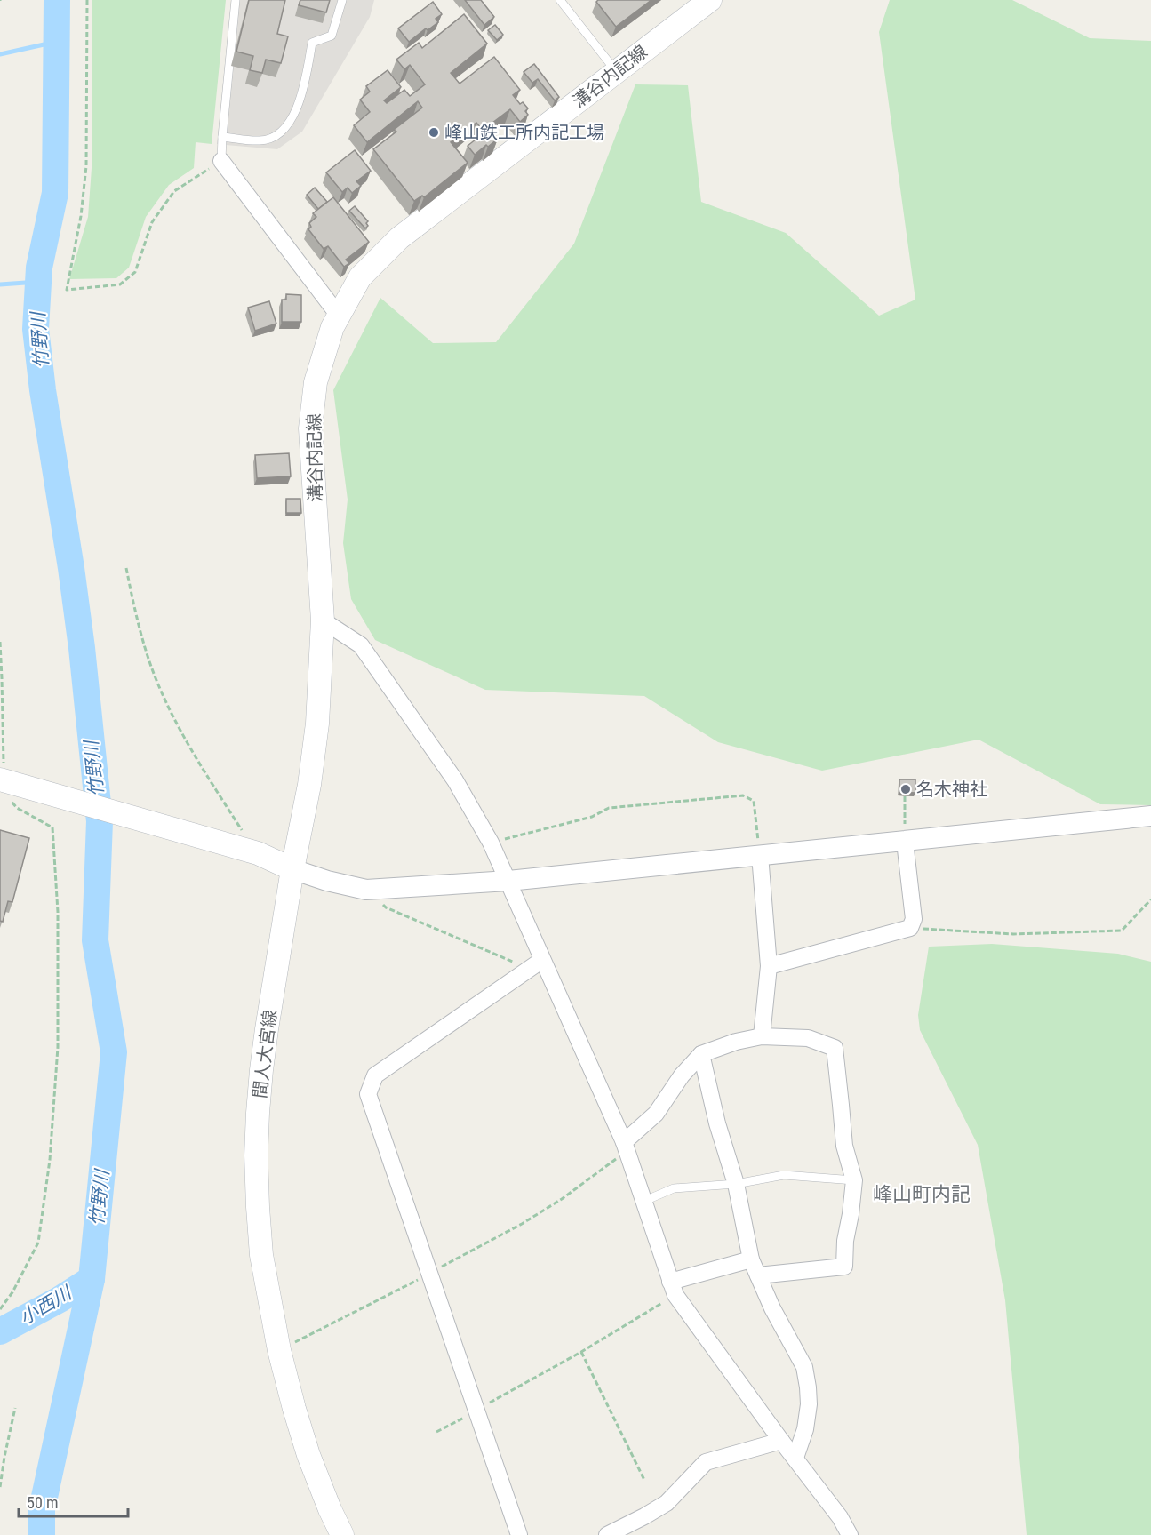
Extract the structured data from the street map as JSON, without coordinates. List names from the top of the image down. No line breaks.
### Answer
{"streets":{"main road":["溝谷内記線","間人大宮線"]},"crossings":[["溝谷内記線","間人大宮線"]],"districts":["峰山町内記"],"water":["竹野川","小西川"],"places":["峰山鉄工所内記工場","名木神社"],"scale_bar":"50 m"}
